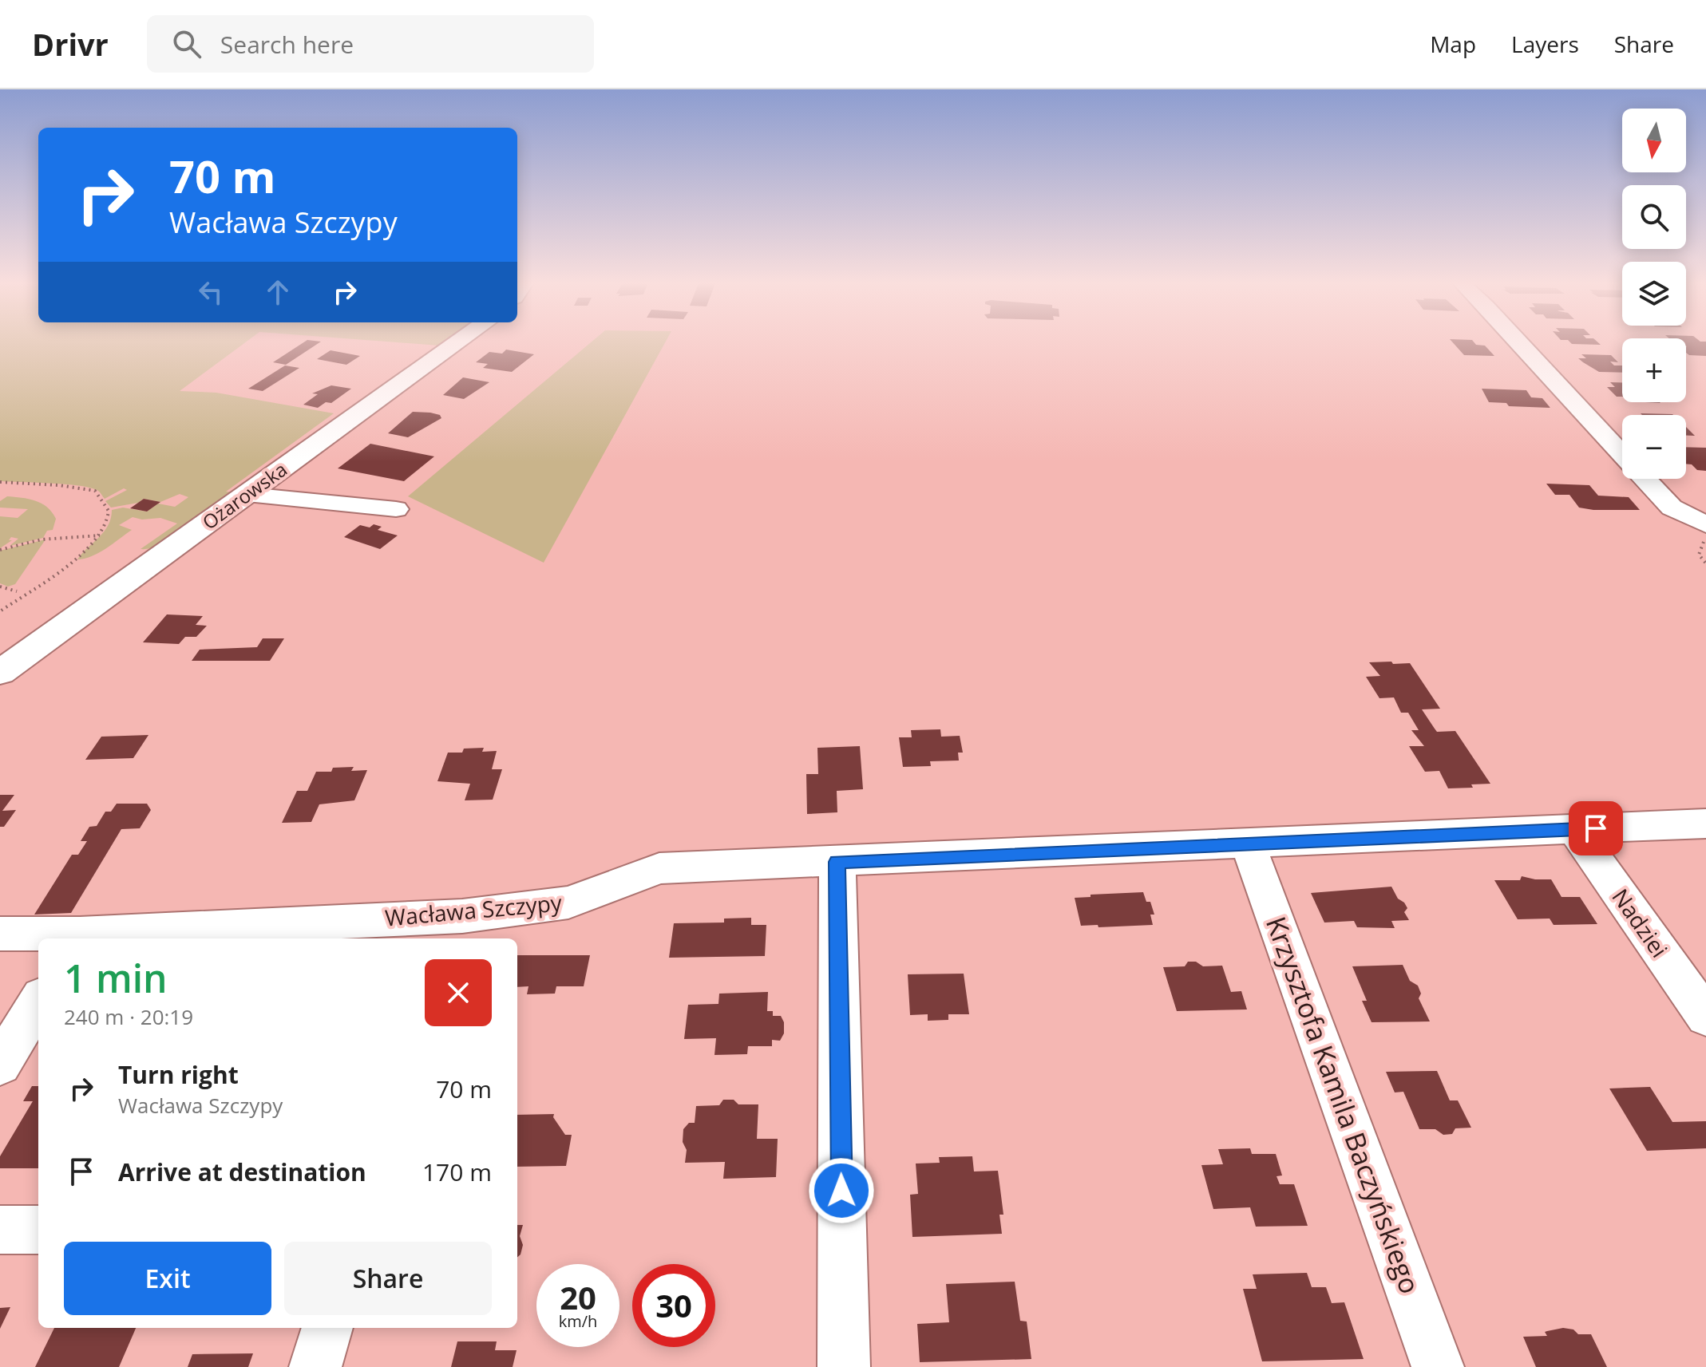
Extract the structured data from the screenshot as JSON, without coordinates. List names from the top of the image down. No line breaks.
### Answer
{"streets":{"main road":["Ożarowska"],"street":["Wacława Szczypy","Nadziei","Krzysztofa Kamila Baczyńskiego"]},"crossings":[["Wacława Szczypy","Nadziei"],["Wacława Szczypy","Krzysztofa Kamila Baczyńskiego"]],"north":"bottom","page":{"header":"Drivr","search":"Search here","nav":["Map","Layers","Share"],"map_buttons":["+","−"],"turn":["70 m","Wacława Szczypy"],"heading":["1 min","240 m · 20:19"],"list":[{"name":"Turn right","note":"Wacława Szczypy","value":"70 m"},{"name":"Arrive at destination","value":"170 m"}],"buttons":["Exit","Share"],"speed":"20 km/h","limit":"30"}}
